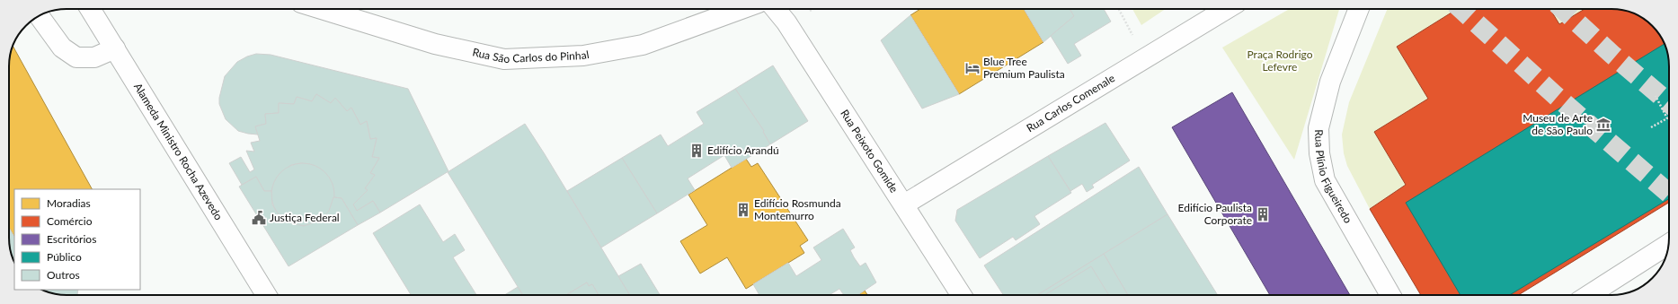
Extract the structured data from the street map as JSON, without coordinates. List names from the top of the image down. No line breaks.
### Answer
{"streets":{"street":["Rua São Carlos do Pinhal","Rua Carlos Comenale","Rua Peixoto Gomide","Alameda Ministro Rocha Azevedo","Rua Plínio Figueiredo"]},"crossings":[["Rua Carlos Comenale","Rua Peixoto Gomide"]],"parks":["Praça Rodrigo Lefevre"],"places":{"hotel":["Blue Tree Premium Paulista"],"museum":["Museu de Arte de São Paulo"],"building":["Edifício Arandú","Edifício Rosmunda Montemurro","Edifício Paulista Corporate"],"public building":["Justiça Federal"]},"legend":["Moradias","Comércio","Escritórios","Público","Outros"]}
